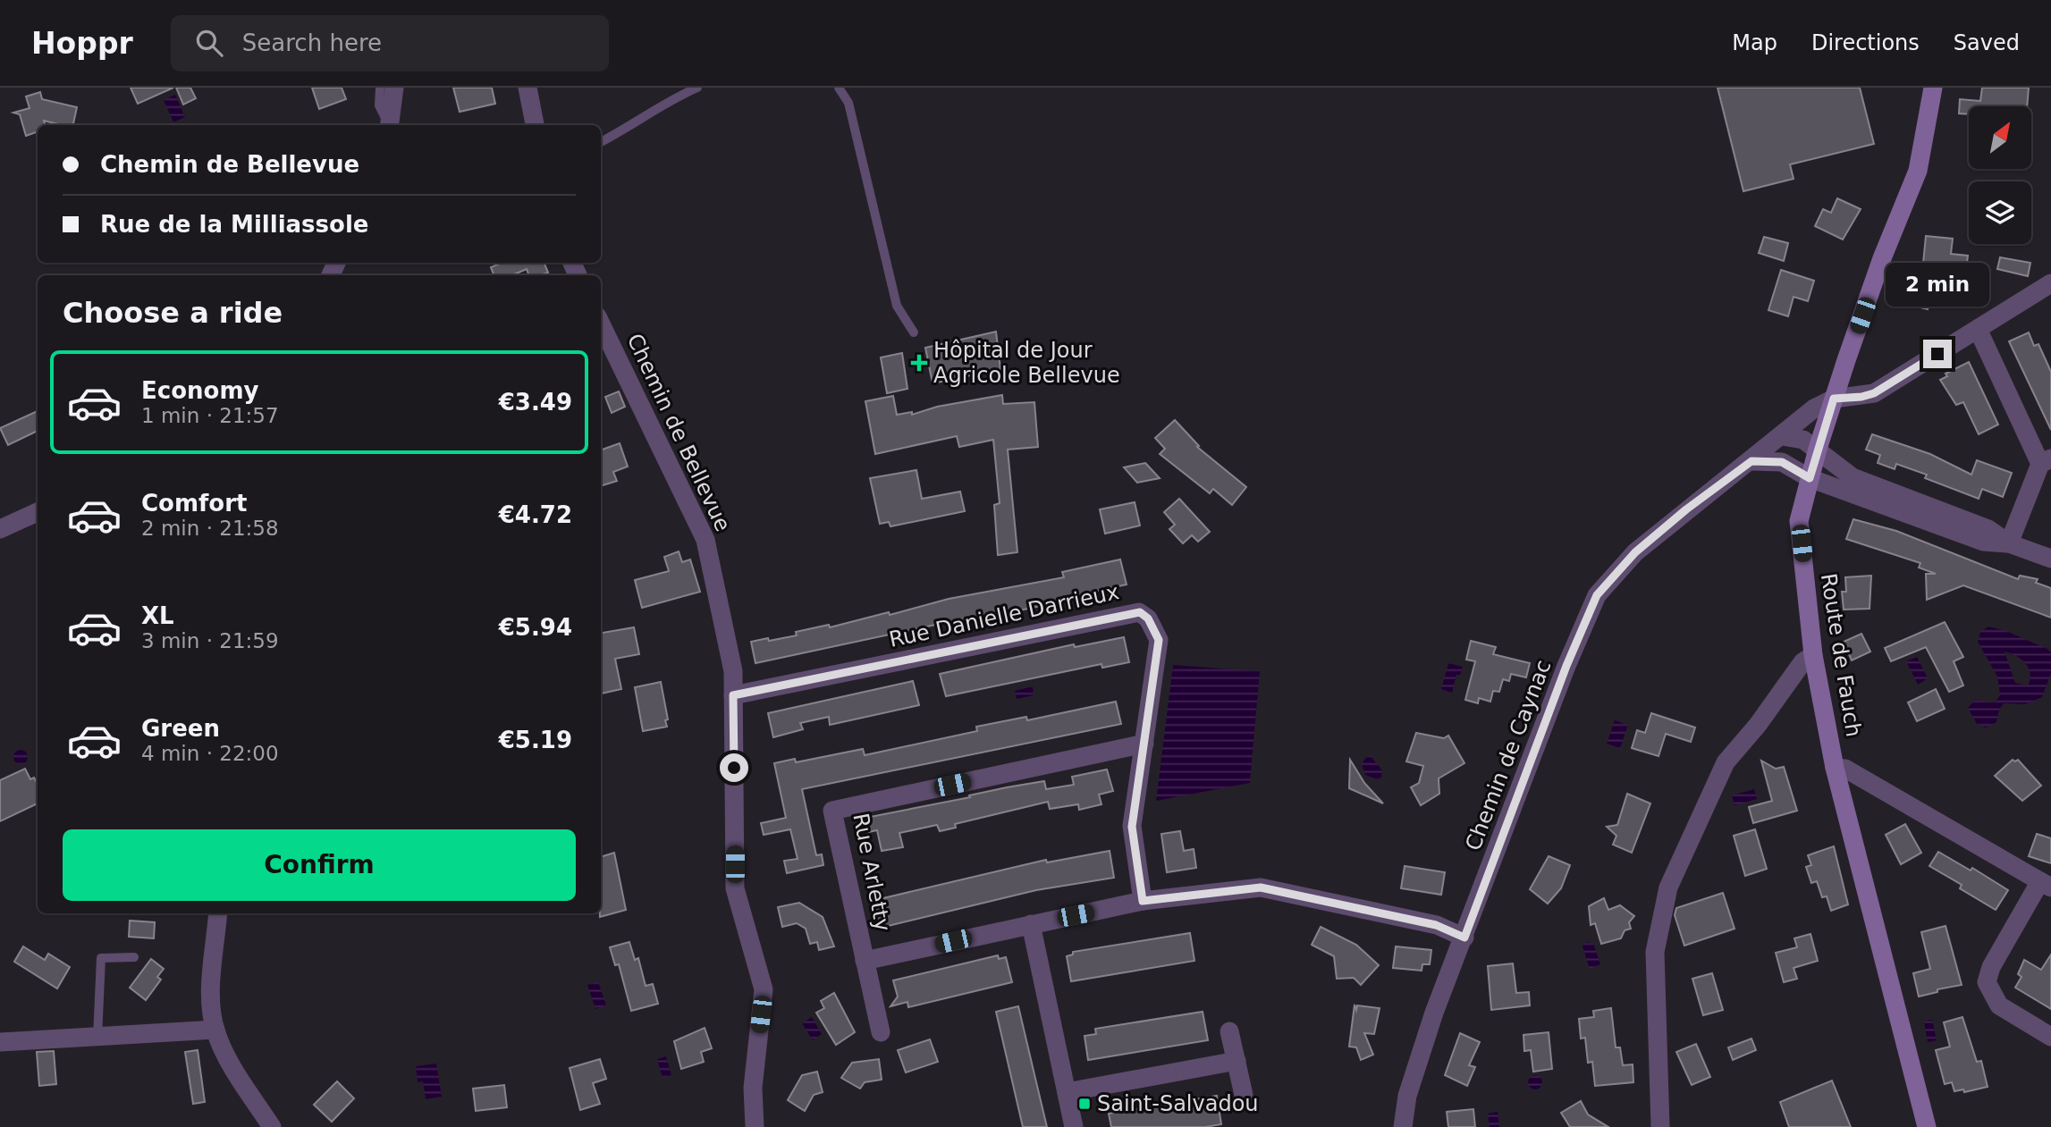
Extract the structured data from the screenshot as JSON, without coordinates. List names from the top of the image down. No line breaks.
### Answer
{"streets":{"street":["Chemin de Bellevue","Rue Danielle Darrieux","Route de Fauch","Chemin de Caynac","Rue Arletty"]},"crossings":[["Chemin de Bellevue","Rue Danielle Darrieux"],["Rue Danielle Darrieux","Rue Arletty"],["Route de Fauch","Chemin de Caynac"]],"places":{"health":["Hôpital de Jour Agricole Bellevue"],"transit":["Saint-Salvadou"]},"north":"top right","page":{"header":"Hoppr","search":"Search here","nav":["Map","Directions","Saved"],"banner":["Chemin de Bellevue","Rue de la Milliassole"],"bubble":"2 min","heading":"Choose a ride","list":[{"name":"Economy","note":"1 min · 21:57","value":"€3.49"},{"name":"Comfort","note":"2 min · 21:58","value":"€4.72"},{"name":"XL","note":"3 min · 21:59","value":"€5.94"},{"name":"Green","note":"4 min · 22:00","value":"€5.19"}],"buttons":"Confirm"}}
